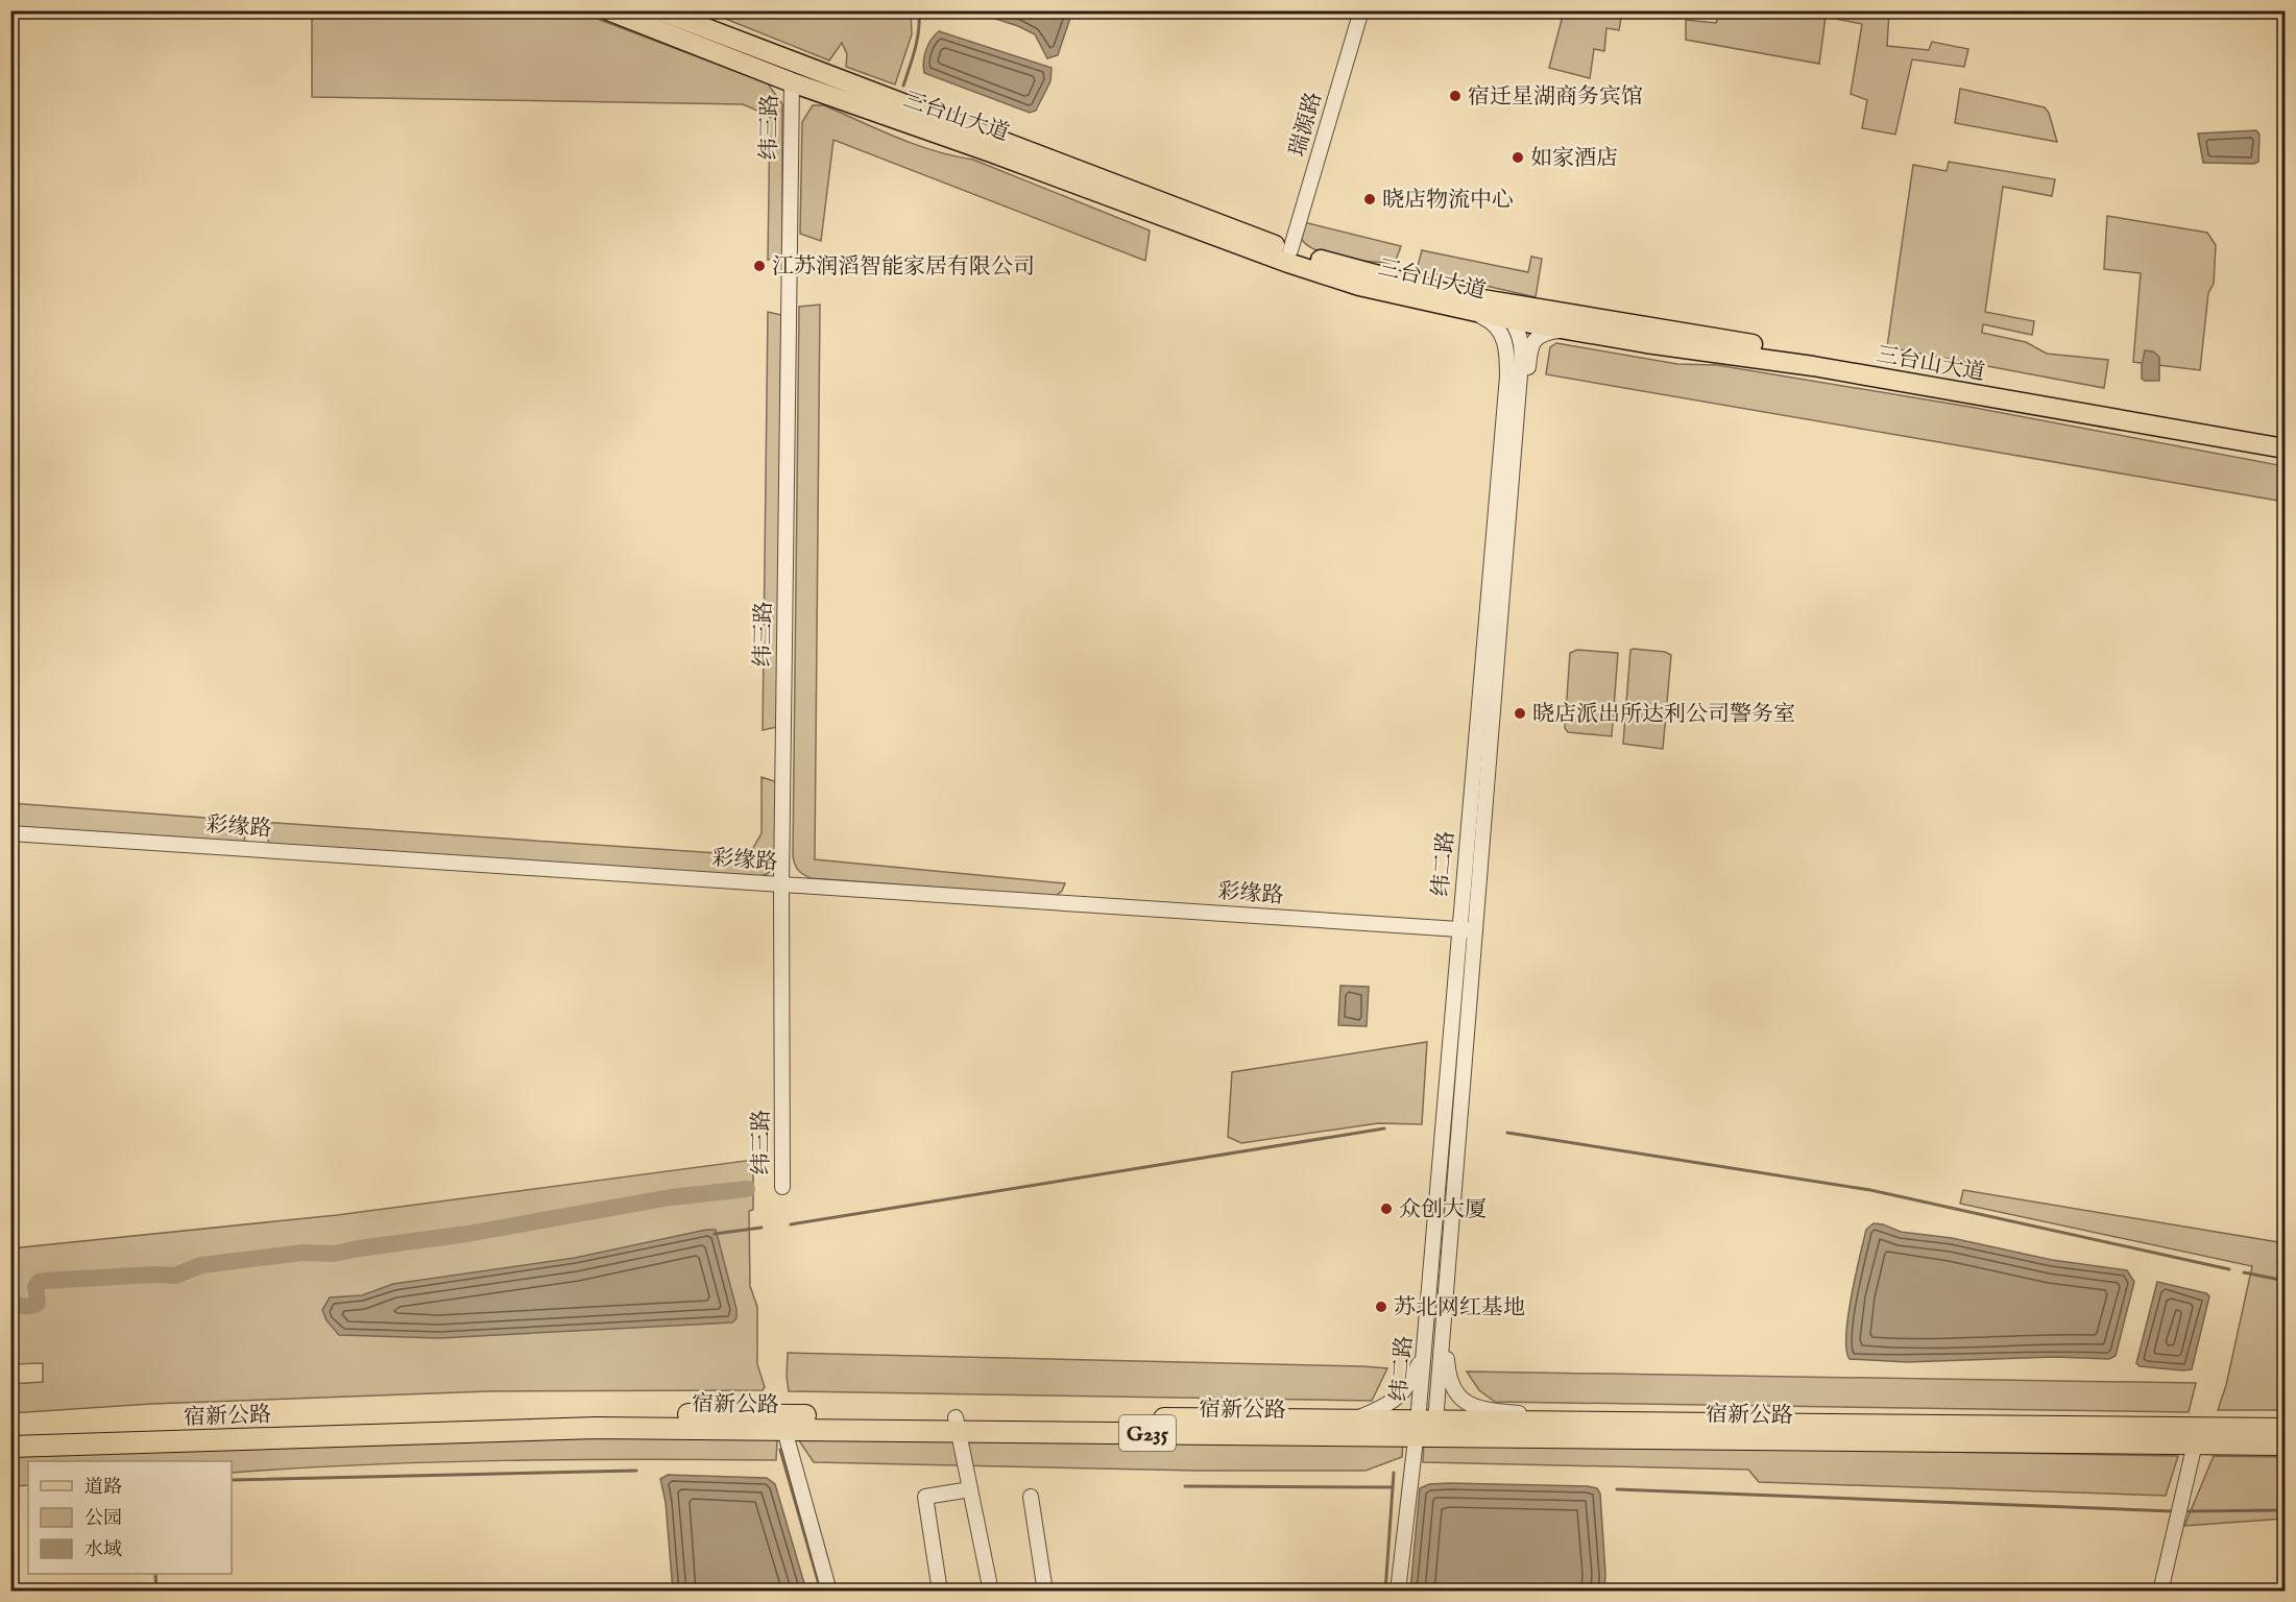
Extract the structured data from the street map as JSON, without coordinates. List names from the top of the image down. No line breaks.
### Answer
{"streets":{"highway":["宿新公路","G235"],"main road":["三台山大道"],"street":["瑞源路","纬三路","彩缘路","纬二路"]},"crossings":[["三台山大道","瑞源路"],["三台山大道","纬三路"],["三台山大道","纬二路"],["纬三路","彩缘路"],["彩缘路","纬二路"],["纬二路","宿新公路"]],"places":["宿迁星湖商务宾馆","如家酒店","晓店物流中心","江苏润滔智能家居有限公司","晓店派出所达利公司警务室","众创大厦","苏北网红基地"],"legend":["道路","公园","水域"]}
